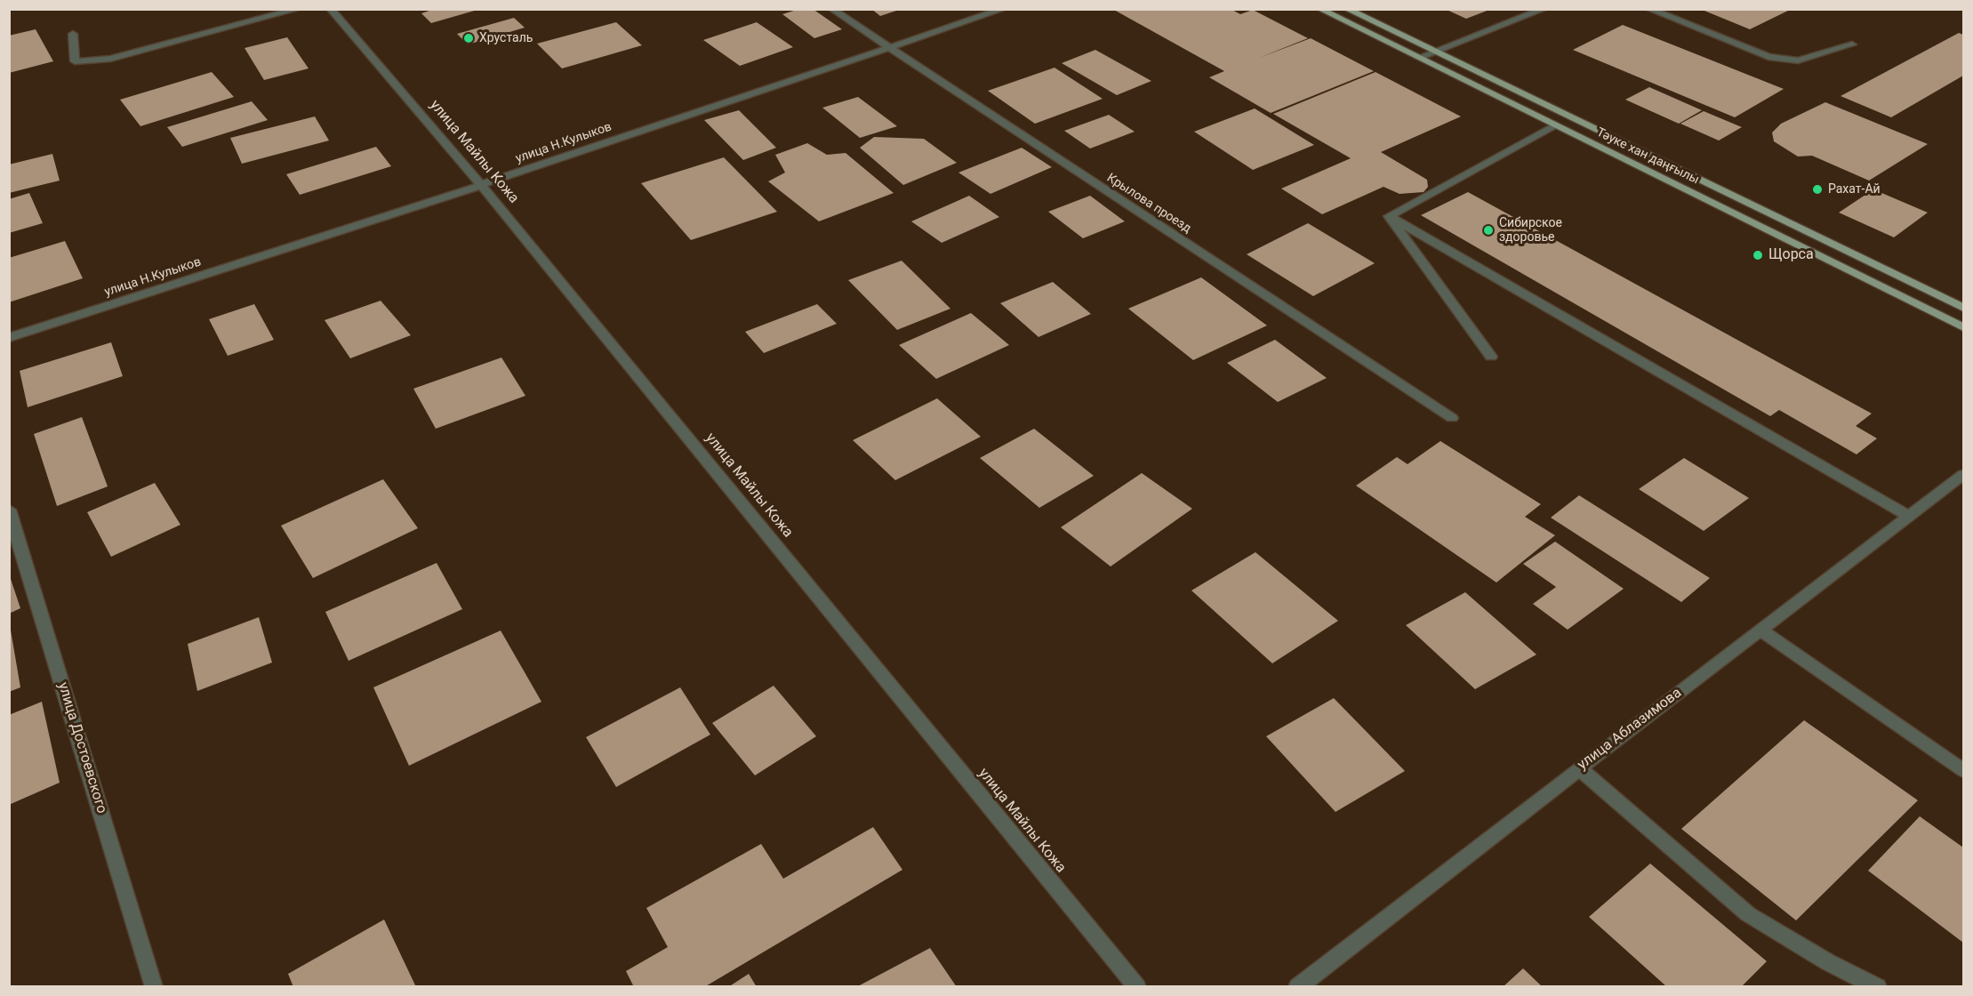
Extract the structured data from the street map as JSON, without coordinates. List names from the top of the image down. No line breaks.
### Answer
{"streets":{"main road":["Тәуке хан даңғылы"],"street":["улица Н.Кулыков","улица Майлы Кожа","Крылова проезд","улица Аблазимова","улица Достоевского"]},"crossings":[["улица Н.Кулыков","улица Майлы Кожа"],["улица Н.Кулыков","Крылова проезд"]],"places":["Хрусталь","Рахат-Ай","Сибирское здоровье","Щорса"]}
